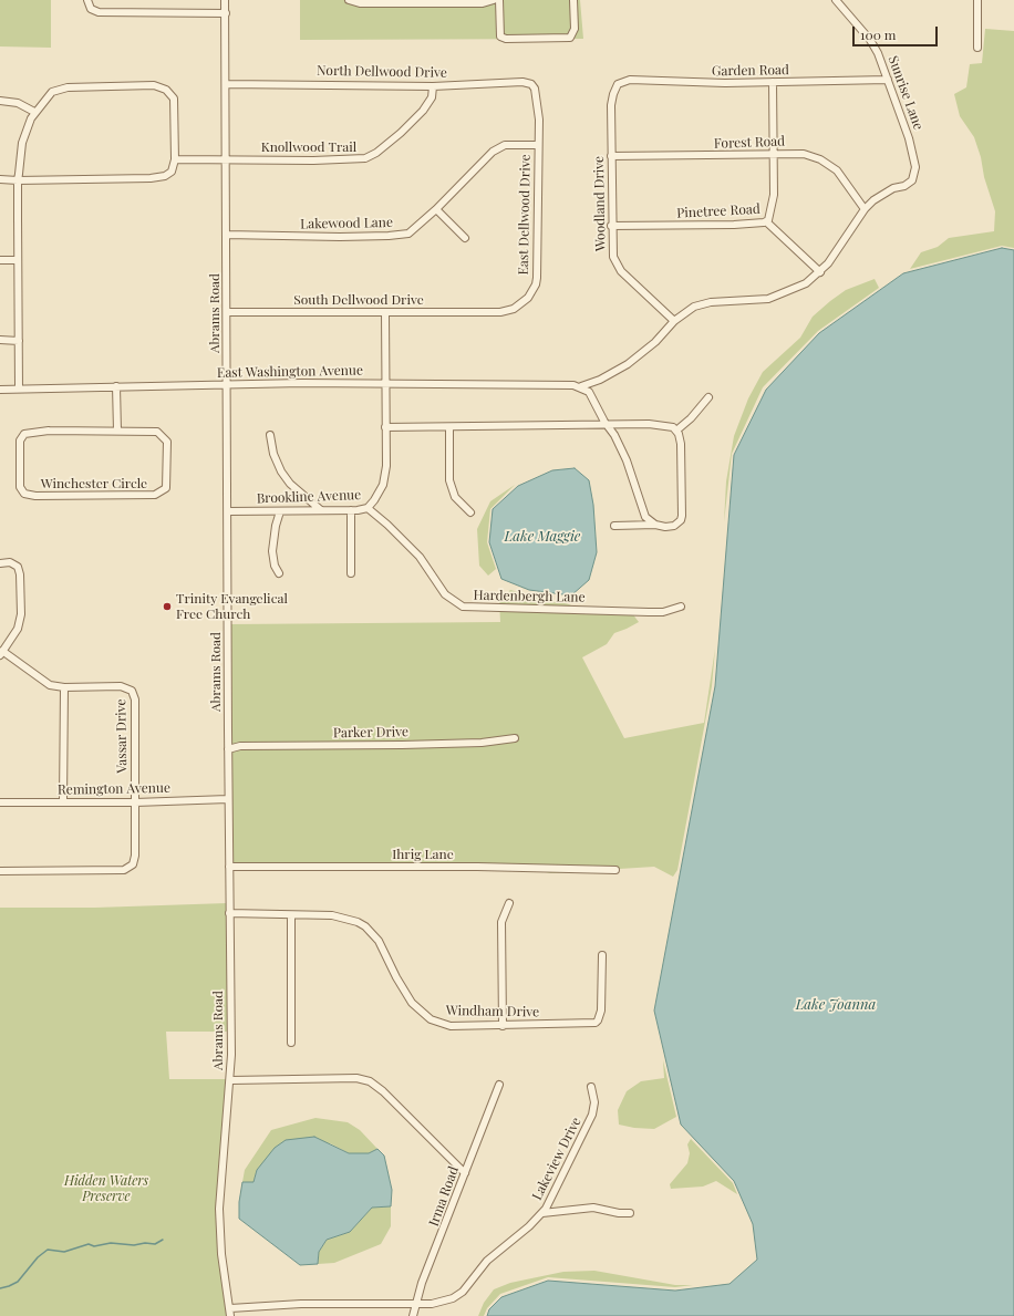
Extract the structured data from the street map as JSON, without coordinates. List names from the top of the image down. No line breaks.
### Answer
{"streets":{"street":["Garden Road","North Dellwood Drive","Sunrise Lane","Forest Road","Knollwood Trail","Woodland Drive","Pinetree Road","East Dellwood Drive","Lakewood Lane","South Dellwood Drive","Abrams Road","East Washington Avenue","Winchester Circle","Brookline Avenue","Hardenbergh Lane","Parker Drive","Vassar Drive","Remington Avenue","Ihrig Lane","Windham Drive","Lakeview Drive","Irma Road"]},"crossings":[["Garden Road","Sunrise Lane"],["Garden Road","Woodland Drive"],["Garden Road","Pinetree Road"],["North Dellwood Drive","Knollwood Trail"],["North Dellwood Drive","East Dellwood Drive"],["North Dellwood Drive","Abrams Road"],["Sunrise Lane","Forest Road"],["Forest Road","Woodland Drive"],["Forest Road","Pinetree Road"],["Knollwood Trail","Abrams Road"],["Woodland Drive","Pinetree Road"],["East Dellwood Drive","Lakewood Lane"],["East Dellwood Drive","South Dellwood Drive"],["Lakewood Lane","Abrams Road"],["South Dellwood Drive","Abrams Road"],["South Dellwood Drive","Brookline Avenue"],["Abrams Road","East Washington Avenue"],["Abrams Road","Brookline Avenue"],["Abrams Road","Parker Drive"],["Abrams Road","Remington Avenue"],["Abrams Road","Ihrig Lane"],["Abrams Road","Windham Drive"],["Abrams Road","Lakeview Drive"],["East Washington Avenue","Brookline Avenue"],["Brookline Avenue","Hardenbergh Lane"],["Vassar Drive","Remington Avenue"],["Lakeview Drive","Irma Road"]],"water":["Lake Maggie","Lake Joanna"],"parks":["Hidden Waters Preserve"],"places":["Trinity Evangelical Free Church"],"scale_bar":"100 m"}
